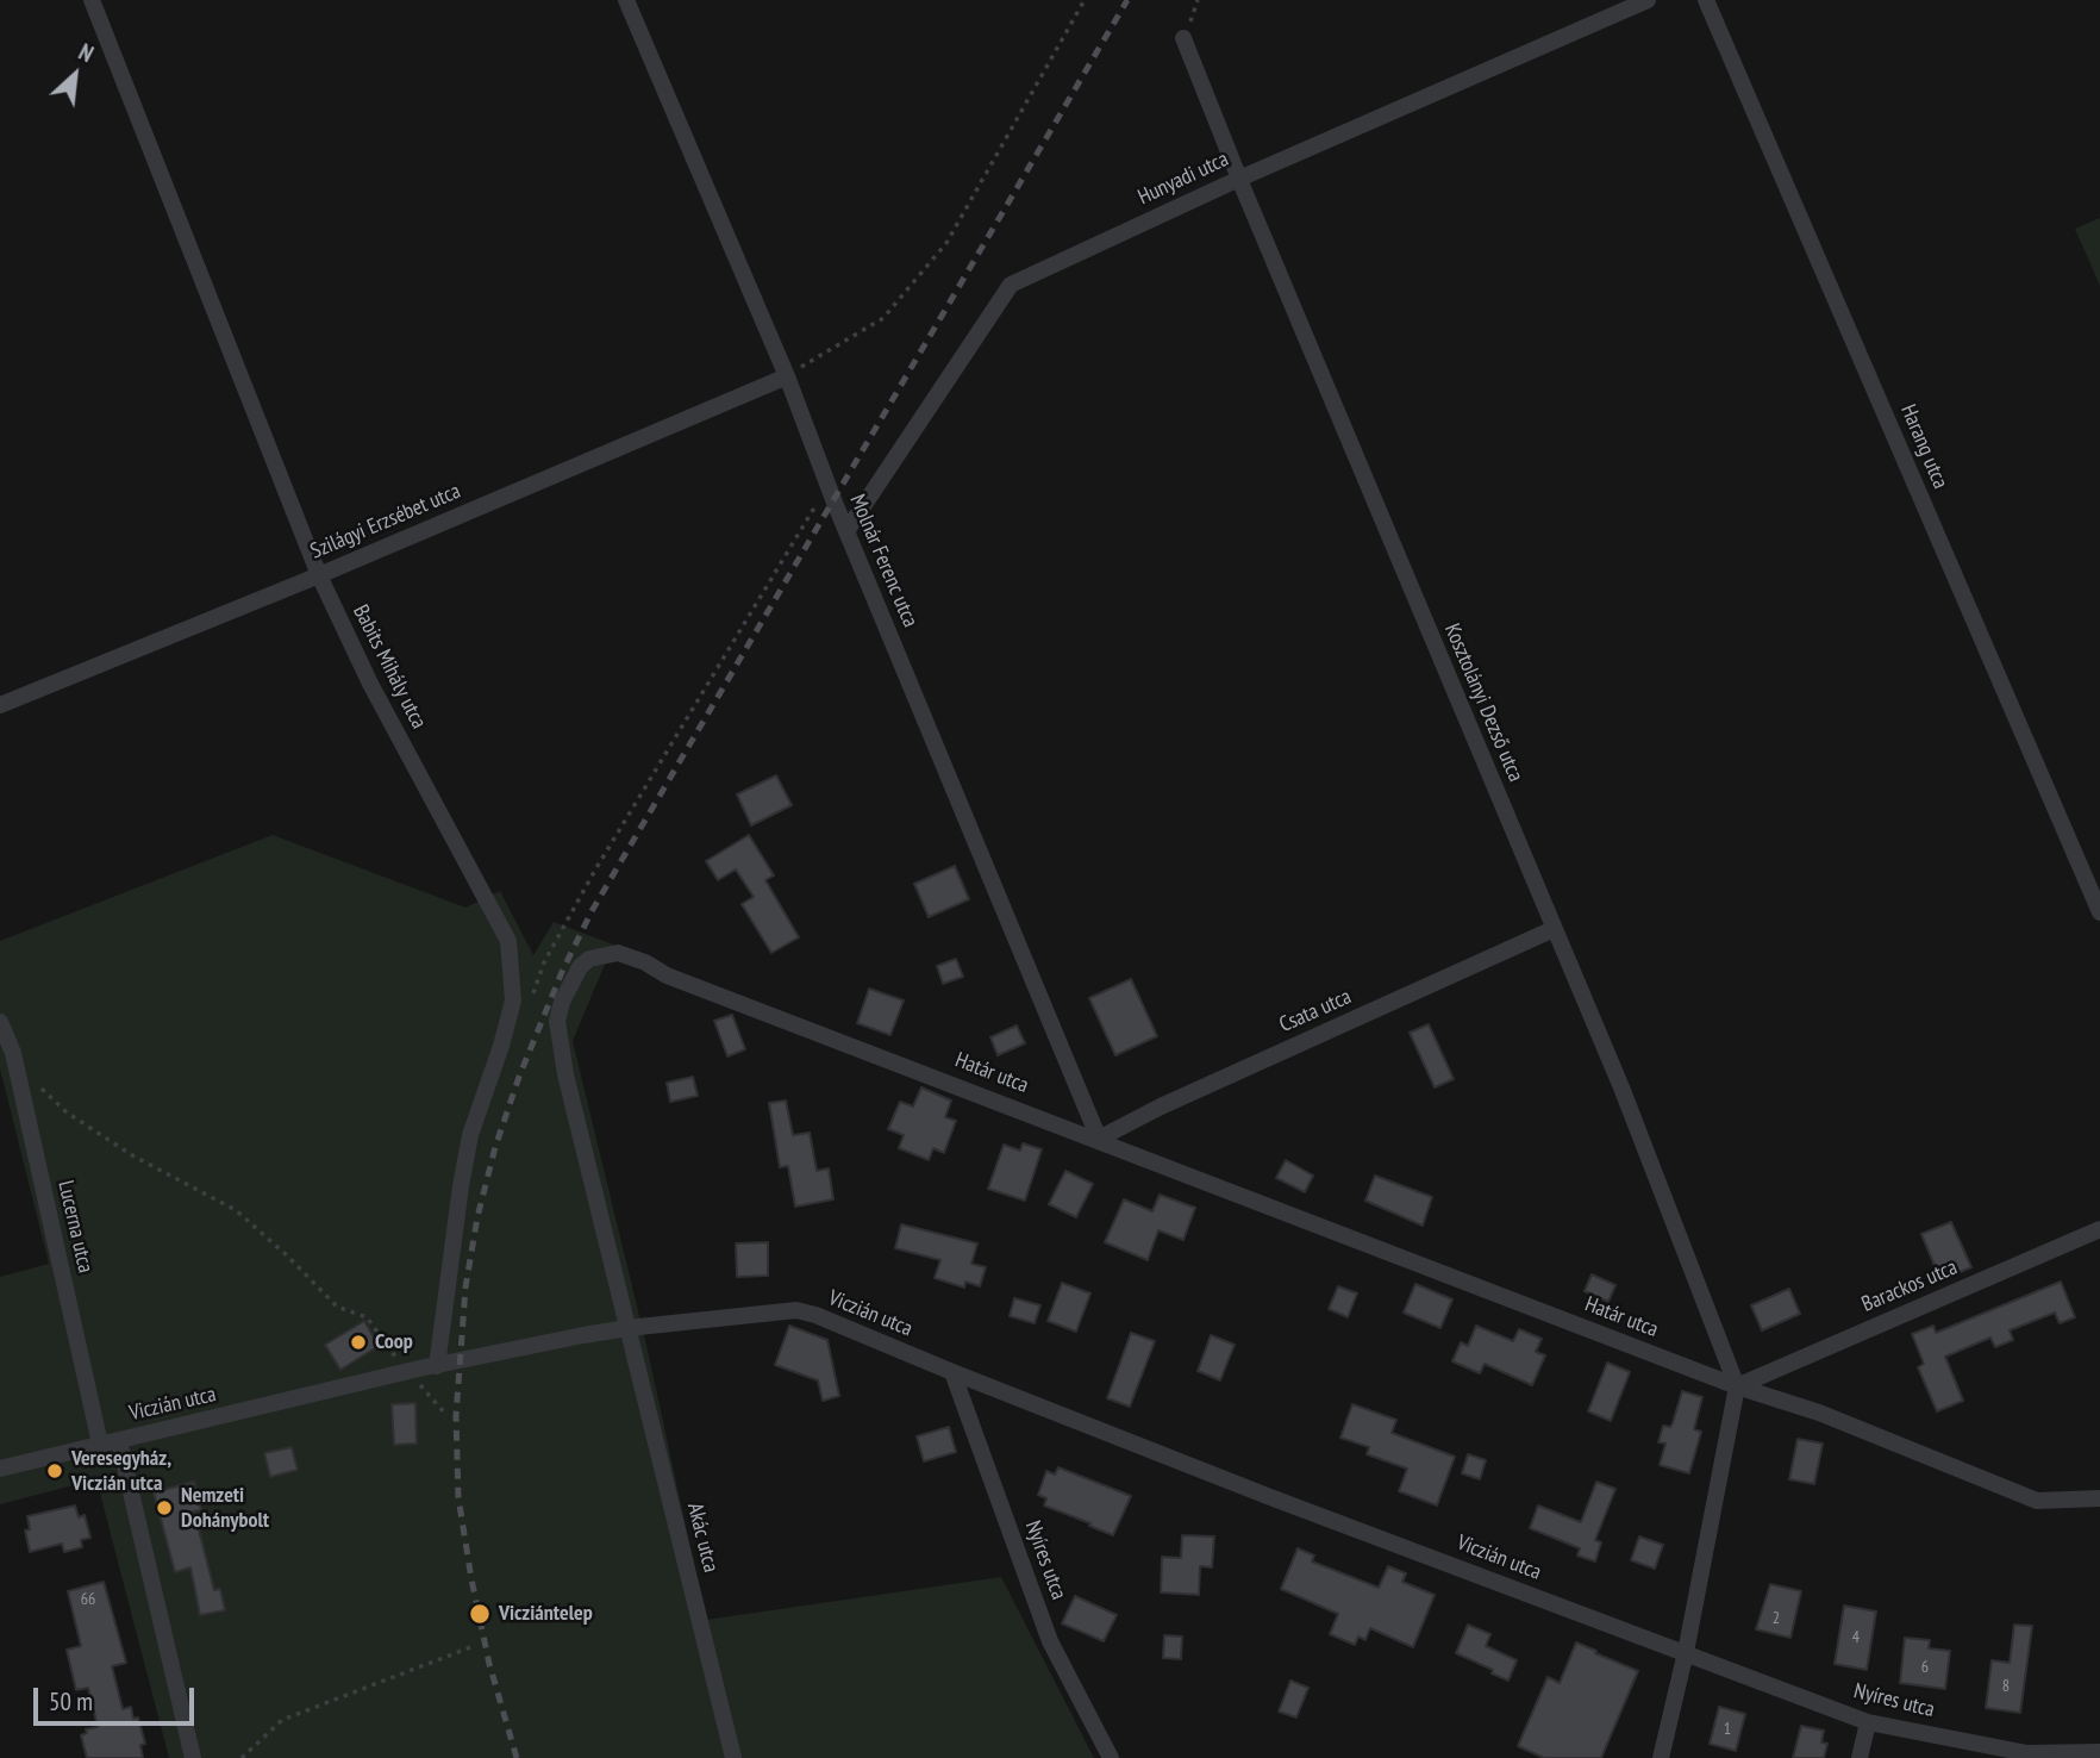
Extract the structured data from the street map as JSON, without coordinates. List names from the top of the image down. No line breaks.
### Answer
{"streets":{"street":["Hunyadi utca","Harang utca","Szilágyi Erzsébet utca","Molnár Ferenc utca","Babits Mihály utca","Kosztolányi Dezső utca","Csata utca","Határ utca","Lucerna utca","Barackos utca","Viczián utca","Akác utca","Nyíres utca"]},"crossings":[["Hunyadi utca","Molnár Ferenc utca"],["Hunyadi utca","Kosztolányi Dezső utca"],["Szilágyi Erzsébet utca","Molnár Ferenc utca"],["Szilágyi Erzsébet utca","Babits Mihály utca"],["Molnár Ferenc utca","Csata utca"],["Molnár Ferenc utca","Határ utca"],["Babits Mihály utca","Viczián utca"],["Kosztolányi Dezső utca","Csata utca"],["Kosztolányi Dezső utca","Határ utca"],["Kosztolányi Dezső utca","Barackos utca"],["Csata utca","Határ utca"],["Határ utca","Barackos utca"],["Határ utca","Viczián utca"],["Határ utca","Akác utca"],["Lucerna utca","Viczián utca"],["Viczián utca","Akác utca"],["Viczián utca","Nyíres utca"]],"places":["Coop","Veresegyház, Viczián utca","Nemzeti Dohánybolt","Vicziántelep"],"house_numbers":["66","2","4","6","8","1"],"scale_bar":"50 m","north":"top right"}
